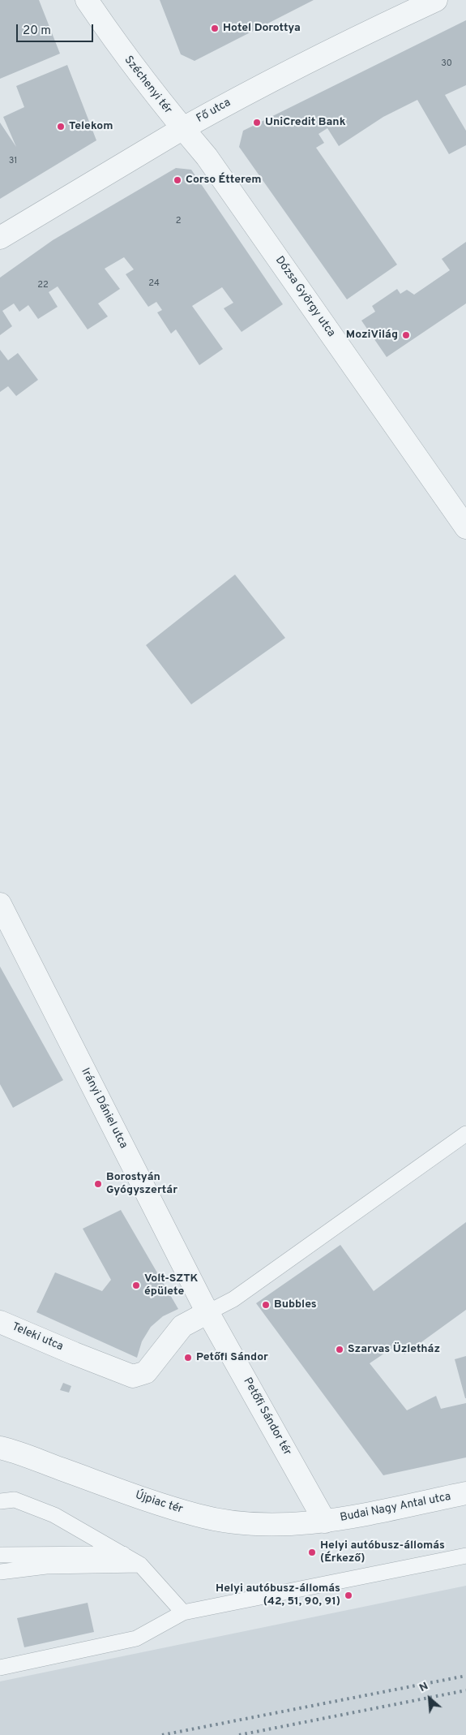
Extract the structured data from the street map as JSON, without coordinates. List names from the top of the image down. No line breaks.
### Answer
{"streets":{"street":["Széchenyi tér","Fő utca","Dózsa György utca","Irányi Dániel utca","Teleki utca","Petőfi Sándor tér","Újpiac tér","Budai Nagy Antal utca"]},"crossings":[["Széchenyi tér","Fő utca"],["Széchenyi tér","Dózsa György utca"],["Fő utca","Dózsa György utca"],["Irányi Dániel utca","Teleki utca"],["Irányi Dániel utca","Petőfi Sándor tér"],["Teleki utca","Petőfi Sándor tér"],["Petőfi Sándor tér","Újpiac tér"],["Petőfi Sándor tér","Budai Nagy Antal utca"],["Újpiac tér","Budai Nagy Antal utca"]],"places":["Hotel Dorottya","UniCredit Bank","Telekom","Corso Étterem","MoziVilág","Borostyán Gyógyszertár","Volt-SZTK épülete","Bubbles","Szarvas Üzletház","Petőfi Sándor","Helyi autóbusz-állomás (Érkező)","Helyi autóbusz-állomás (42, 51, 90, 91)"],"house_numbers":["30","31","2","24","22"],"scale_bar":"20 m","north":"top left"}
